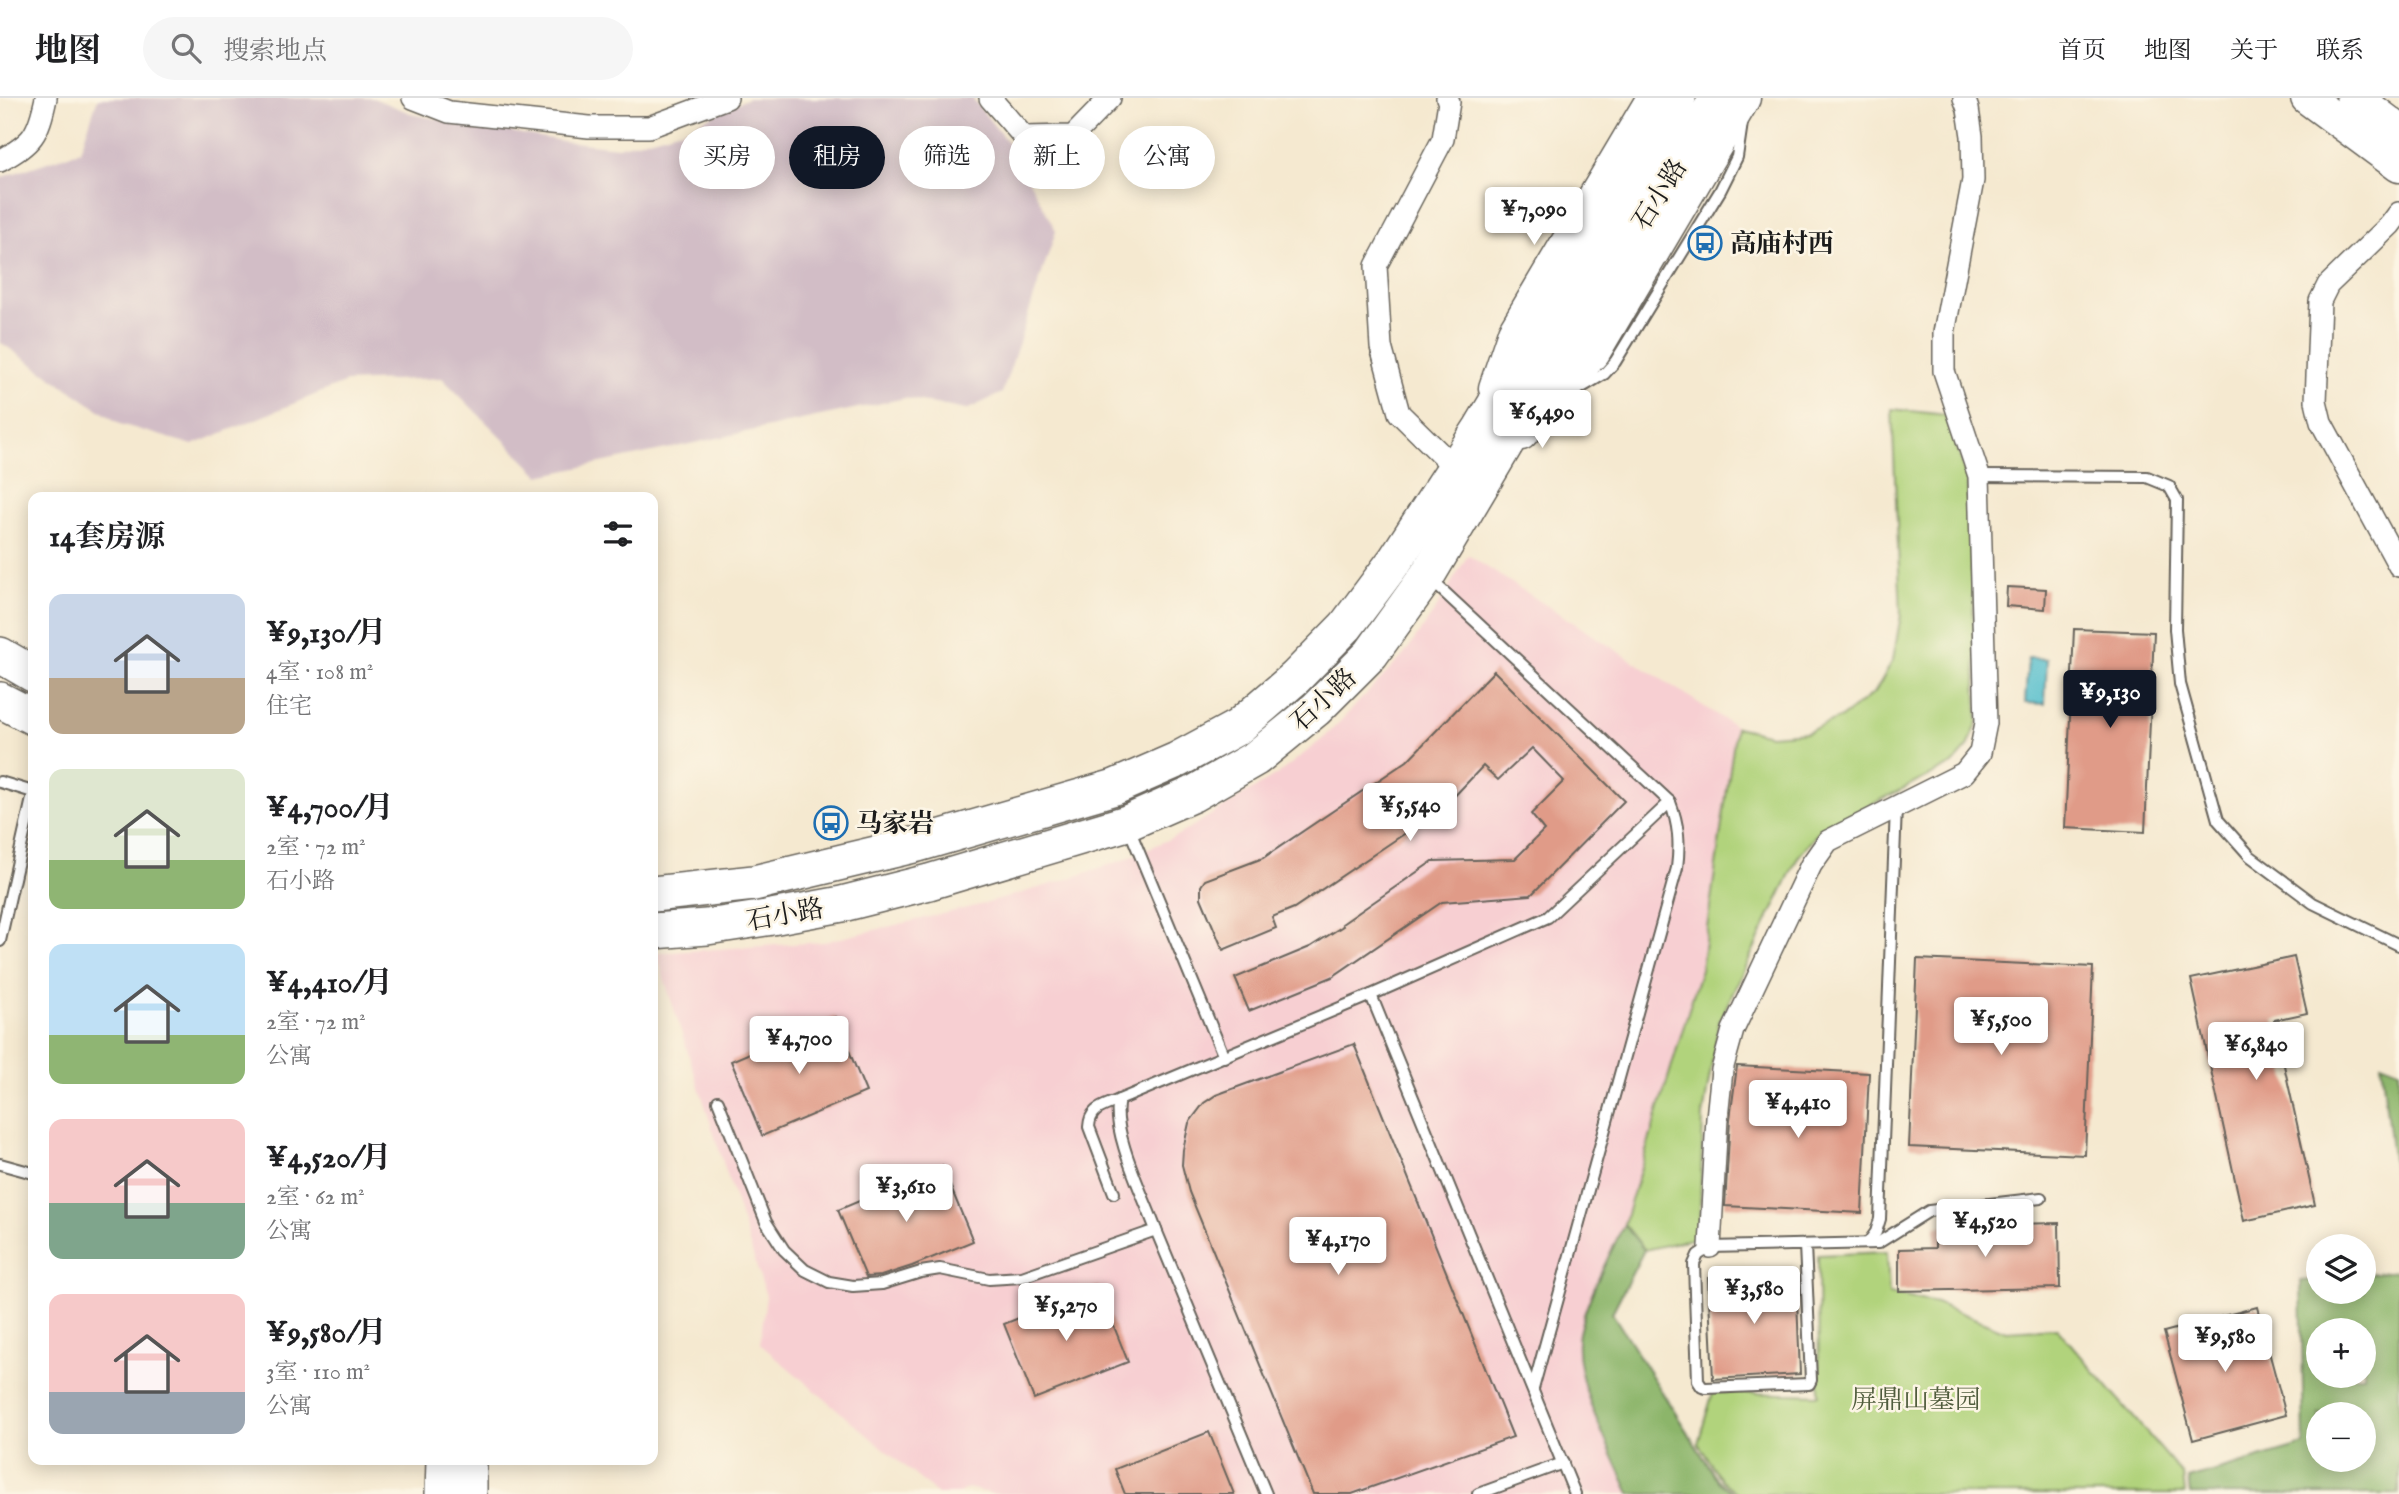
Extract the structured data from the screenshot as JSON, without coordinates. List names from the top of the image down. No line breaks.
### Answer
{"streets":{"main road":["石小路"]},"parks":["屏鼎山墓园"],"places":{"bus stop":["高庙村西","马家岩"]},"page":{"header":"地图","search":"搜索地点","nav":["首页","地图","关于","联系"],"chip":["买房","租房","筛选","新上","公寓"],"price":["¥7,090","¥6,490","¥9,130","¥5,540","¥5,500","¥4,700","¥6,840","¥4,410","¥3,610","¥4,520","¥4,170","¥3,580","¥5,270","¥9,580"],"heading":"14套房源","list":[{"name":"¥9,130/月","note":"4室 · 108 m² · 住宅"},{"name":"¥4,700/月","note":"2室 · 72 m² · 石小路"},{"name":"¥4,410/月","note":"2室 · 72 m² · 公寓"},{"name":"¥4,520/月","note":"2室 · 62 m² · 公寓"},{"name":"¥9,580/月","note":"3室 · 110 m² · 公寓"}],"map_buttons":["+","−"]}}
